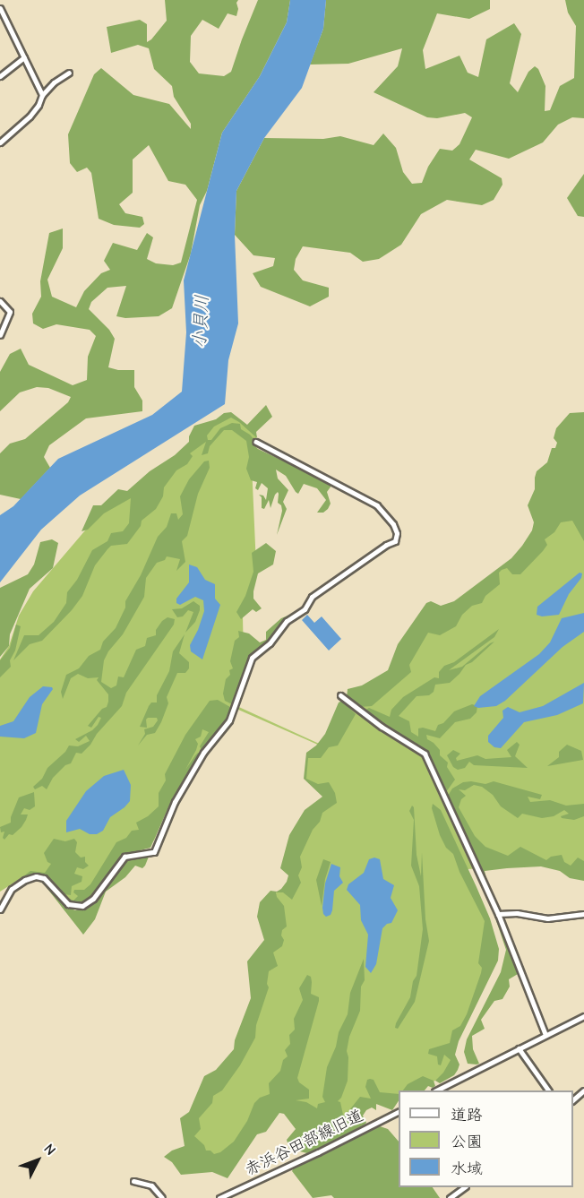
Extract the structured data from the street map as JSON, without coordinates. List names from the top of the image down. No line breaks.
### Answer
{"streets":{"street":["赤浜谷田部線旧道"]},"water":["小貝川"],"legend":["道路","公園","水域"],"north":"top right"}
